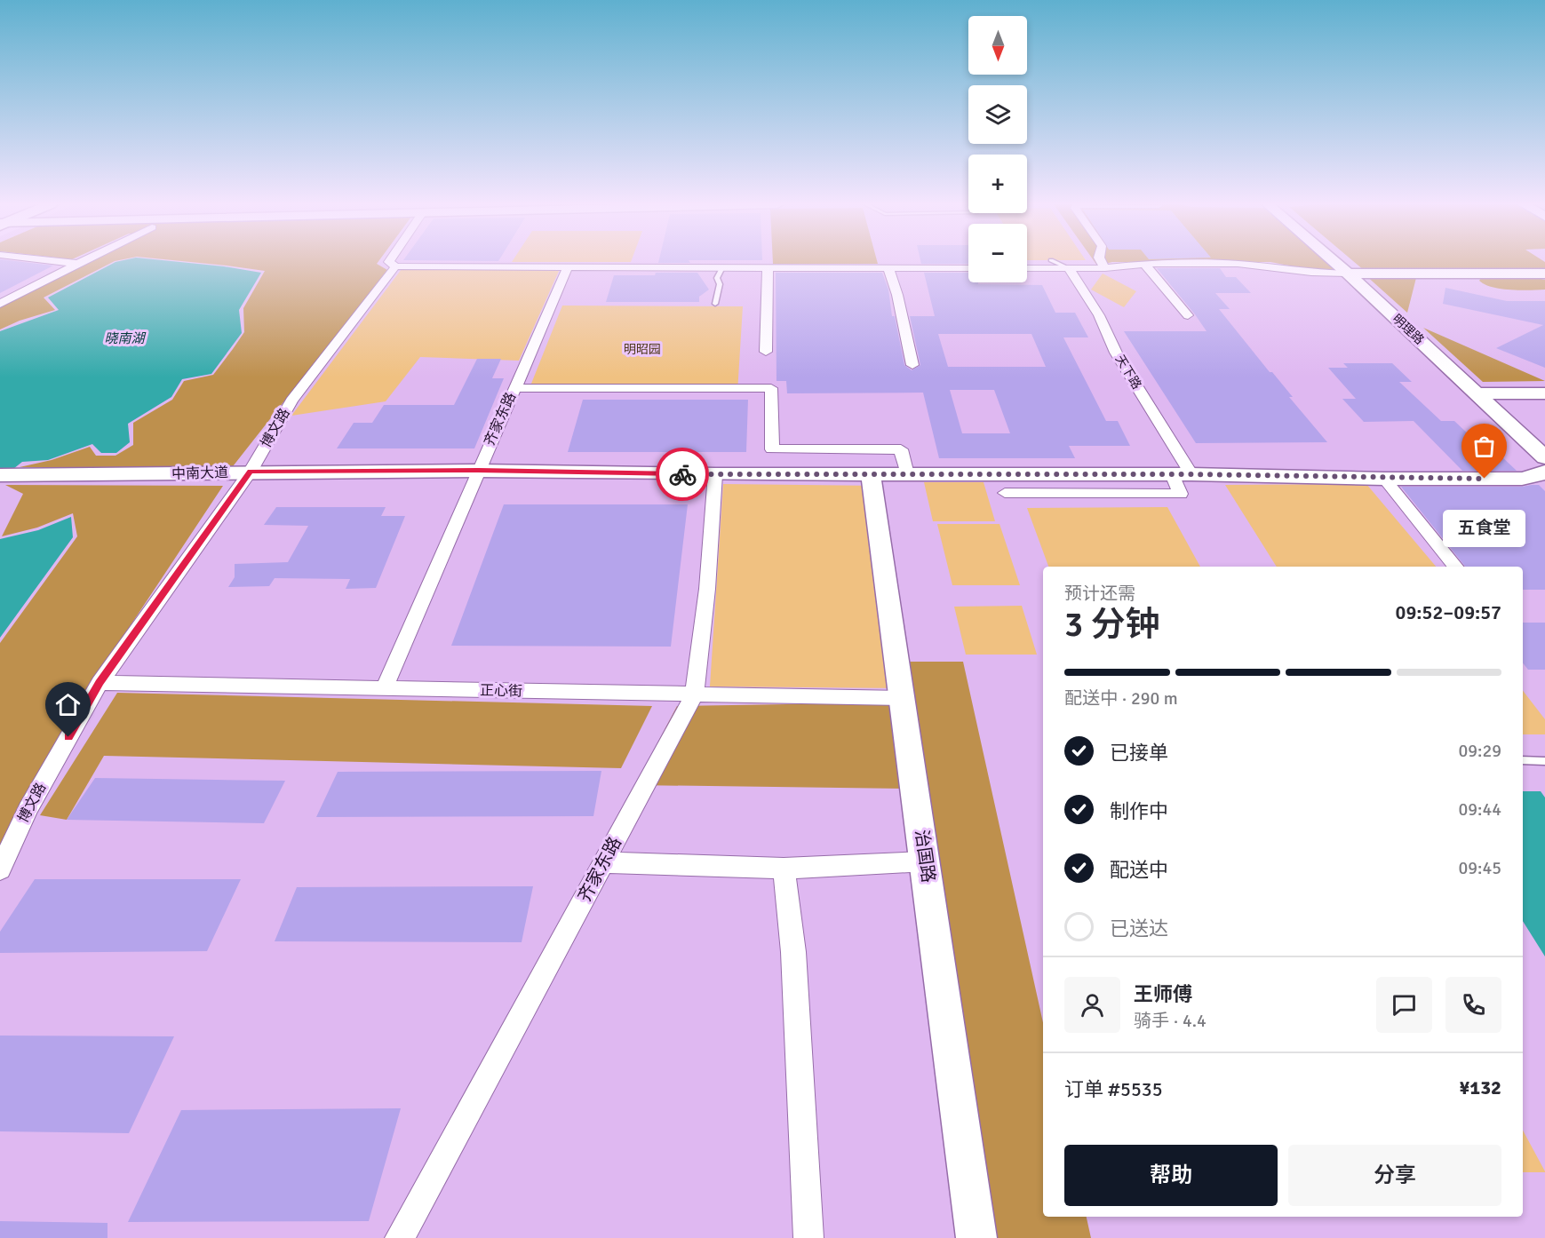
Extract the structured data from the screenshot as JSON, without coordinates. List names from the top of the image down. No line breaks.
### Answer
{"streets":{"main road":["明理路","中南大道","治国路"],"street":["天下路","齐家东路","博文路","正心街"]},"crossings":[["明理路","中南大道"],["天下路","中南大道"],["齐家东路","中南大道"],["齐家东路","正心街"],["博文路","中南大道"],["博文路","正心街"],["中南大道","治国路"],["正心街","治国路"]],"water":["晓南湖"],"parks":["明昭园"],"places":["五食堂"],"north":"bottom","page":{"map_buttons":["+","−"],"bubble":"五食堂","heading":["3 分钟","预计还需","09:52–09:57"],"panel":["王师傅","骑手 · 4.4","订单 #5535","¥132"],"bar":"配送中 · 290 m","list":[["已接单","09:29"],["制作中","09:44"],["配送中","09:45"],"已送达"],"buttons":["帮助","分享"]}}
